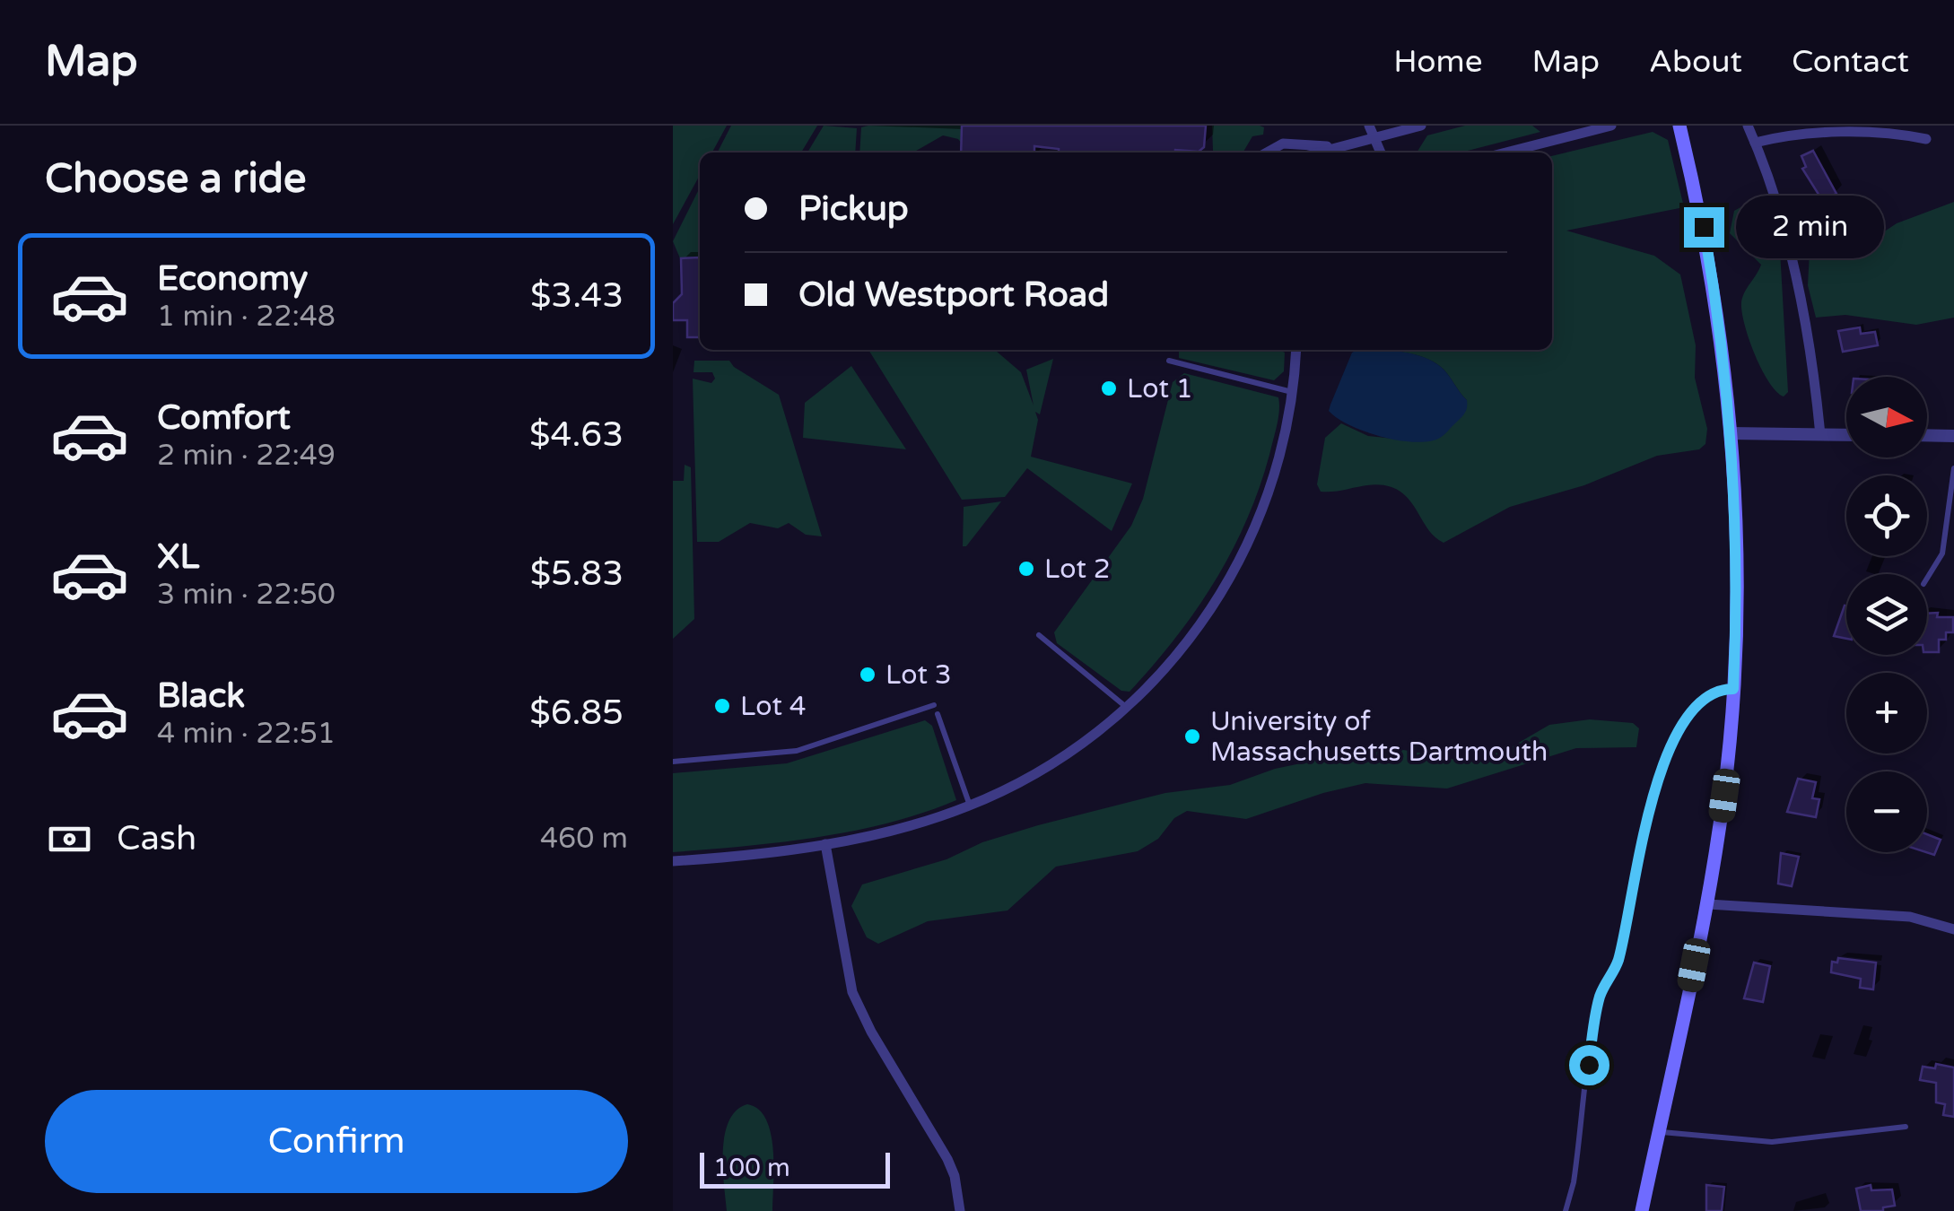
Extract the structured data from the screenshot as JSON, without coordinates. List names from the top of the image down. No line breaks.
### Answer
{"places":["Lot 1","Lot 2","Lot 3","Lot 4","University of Massachusetts Dartmouth"],"scale_bar":"100 m","north":"right","page":{"header":"Map","nav":["Home","Map","About","Contact"],"heading":"Choose a ride","banner":["Pickup","Old Westport Road"],"bubble":"2 min","list":[{"name":"Economy","note":"1 min · 22:48","value":"$3.43"},{"name":"Comfort","note":"2 min · 22:49","value":"$4.63"},{"name":"XL","note":"3 min · 22:50","value":"$5.83"},{"name":"Black","note":"4 min · 22:51","value":"$6.85"}],"map_buttons":["+","−"],"pay":["Cash","460 m"],"buttons":"Confirm","scale":"100 m"}}
